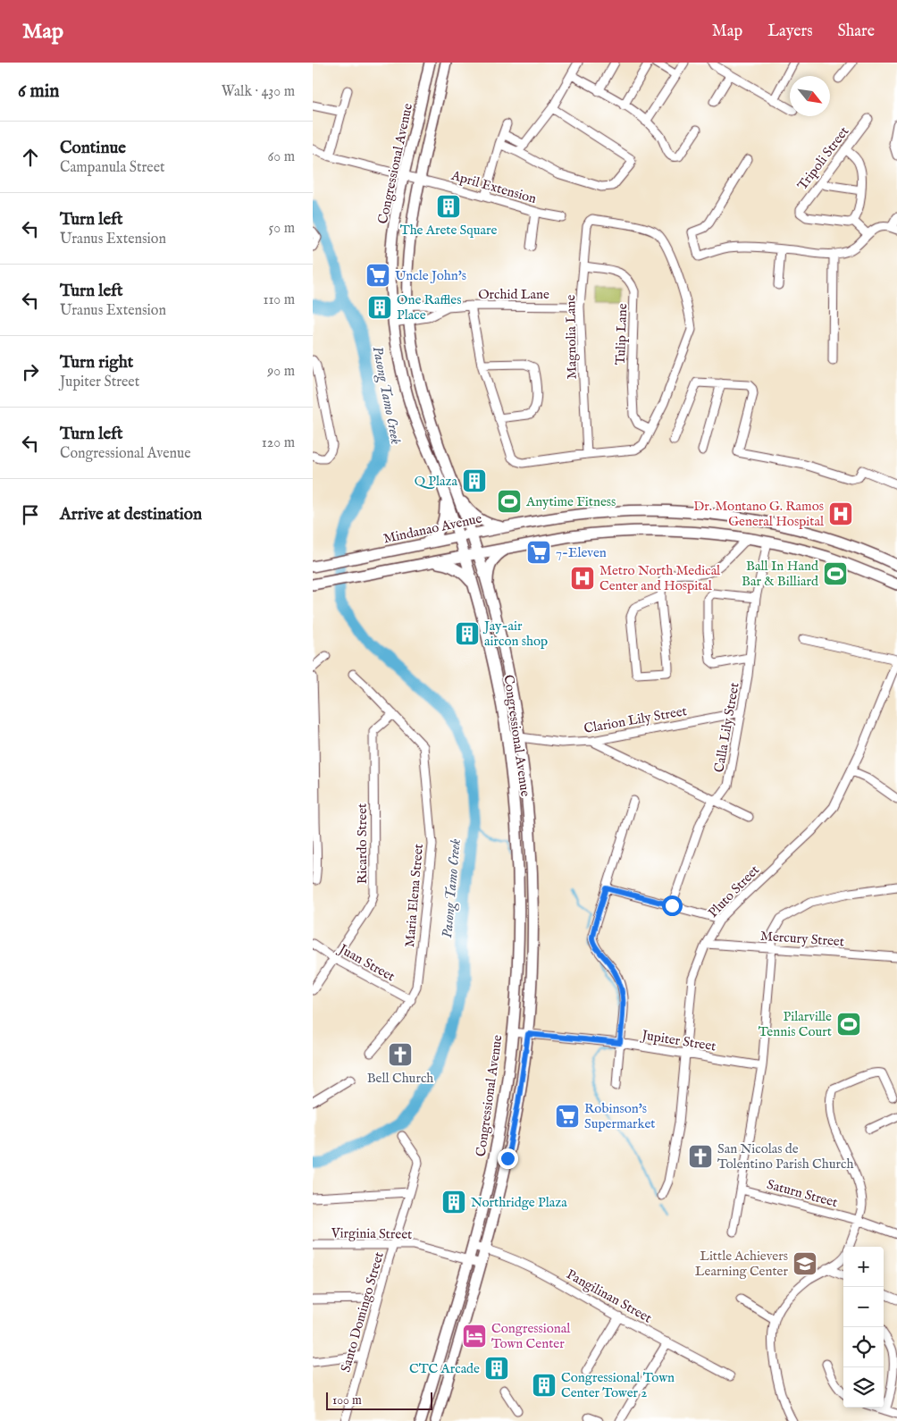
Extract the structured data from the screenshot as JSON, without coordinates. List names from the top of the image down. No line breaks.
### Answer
{"streets":{"main road":["Congressional Avenue","Mindanao Avenue"],"street":["Tripoli Street","April Extension","Orchid Lane","Tulip Lane","Magnolia Lane","Clarion Lily Street","Calla Lily Street","Ricardo Street","Pluto Street","Maria Elena Street","Mercury Street","Juan Street","Jupiter Street","Saturn Street","Virginia Street","Pangilinan Street","Santo Domingo Street"]},"crossings":[["Congressional Avenue","April Extension"],["Congressional Avenue","Orchid Lane"],["Congressional Avenue","Mindanao Avenue"],["Congressional Avenue","Clarion Lily Street"],["Congressional Avenue","Jupiter Street"],["Congressional Avenue","Virginia Street"],["Congressional Avenue","Pangilinan Street"],["Orchid Lane","Magnolia Lane"],["Tulip Lane","Magnolia Lane"],["Clarion Lily Street","Calla Lily Street"],["Ricardo Street","Maria Elena Street"],["Ricardo Street","Juan Street"],["Pluto Street","Mercury Street"],["Pluto Street","Jupiter Street"],["Maria Elena Street","Juan Street"],["Virginia Street","Santo Domingo Street"]],"water":["Pasong Tamo Creek"],"places":{"building":["The Arete Square","One Raffles Place","Q Plaza","Jay-air aircon shop","Northridge Plaza","CTC Arcade","Congressional Town Center Tower 2"],"supermarket":["Uncle John's","7-Eleven","Robinson's Supermarket"],"sports":["Anytime Fitness","Ball In Hand Bar & Billiard","Pilarville Tennis Court"],"hospital":["Dr. Montano G. Ramos General Hospital","Metro North Medical Center and Hospital"],"church":["Bell Church","San Nicolas de Tolentino Parish Church"],"school or university":["Little Achievers Learning Center"],"hotel":["Congressional Town Center"]},"scale_bar":"100 m","north":"bottom right","page":{"header":"Map","nav":["Map","Layers","Share"],"heading":["6 min","Walk · 430 m"],"list":[["Continue","Campanula Street","60 m"],["Turn left","Uranus Extension","50 m"],["Turn left","Uranus Extension","110 m"],["Turn right","Jupiter Street","90 m"],["Turn left","Congressional Avenue","120 m"],"Arrive at destination"],"map_buttons":["+","−"],"scale":"100 m"}}
